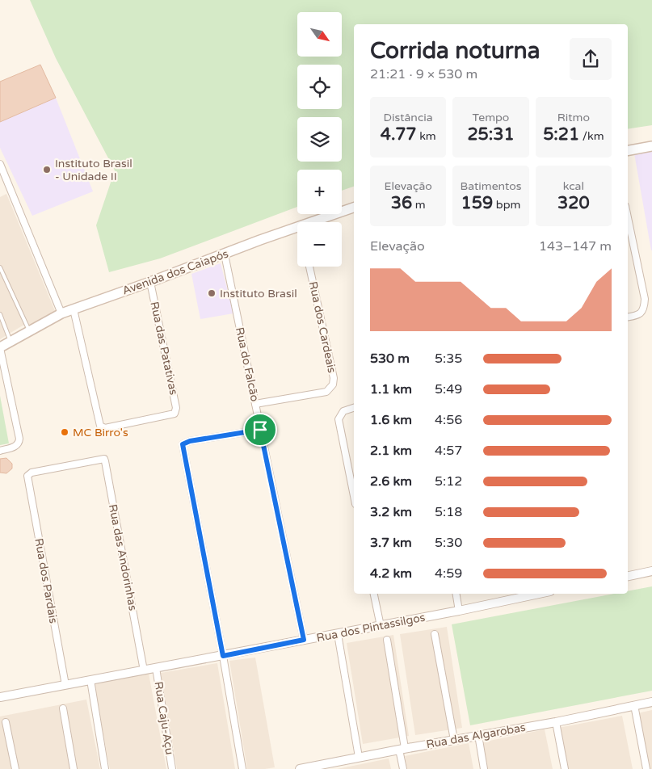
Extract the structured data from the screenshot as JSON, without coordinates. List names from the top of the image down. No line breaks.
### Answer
{"streets":{"main road":["Avenida dos Caiapós"],"street":["Rua dos Cardeais","Rua das Patativas","Rua do Falcão","Rua das Andorinhas","Rua dos Pardais","Rua dos Pintassilgos","Rua Caju-Açu","Rua das Algarobas"]},"crossings":[["Avenida dos Caiapós","Rua das Patativas"],["Avenida dos Caiapós","Rua do Falcão"],["Rua dos Cardeais","Rua do Falcão"],["Rua do Falcão","Rua dos Pintassilgos"],["Rua das Andorinhas","Rua dos Pardais"],["Rua das Andorinhas","Rua dos Pintassilgos"],["Rua dos Pardais","Rua dos Pintassilgos"],["Rua dos Pintassilgos","Rua Caju-Açu"]],"places":["Instituto Brasil - Unidade II","Instituto Brasil","MC Birro's"],"north":"bottom right","page":{"map_buttons":["+","−"],"heading":["Corrida noturna","21:21 · 9 × 530 m"],"stats":[["Distância","4.77 km"],["Tempo","25:31"],["Ritmo","5:21 /km"],["Elevação","36 m"],["Batimentos","159 bpm"],["kcal","320"]],"chart":["Elevação","143–147 m"],"list":[{"name":"530 m","note":"5:35"},{"name":"1.1 km","note":"5:49"},{"name":"1.6 km","note":"4:56"},{"name":"2.1 km","note":"4:57"},{"name":"2.6 km","note":"5:12"},{"name":"3.2 km","note":"5:18"},{"name":"3.7 km","note":"5:30"},{"name":"4.2 km","note":"4:59"}]}}
